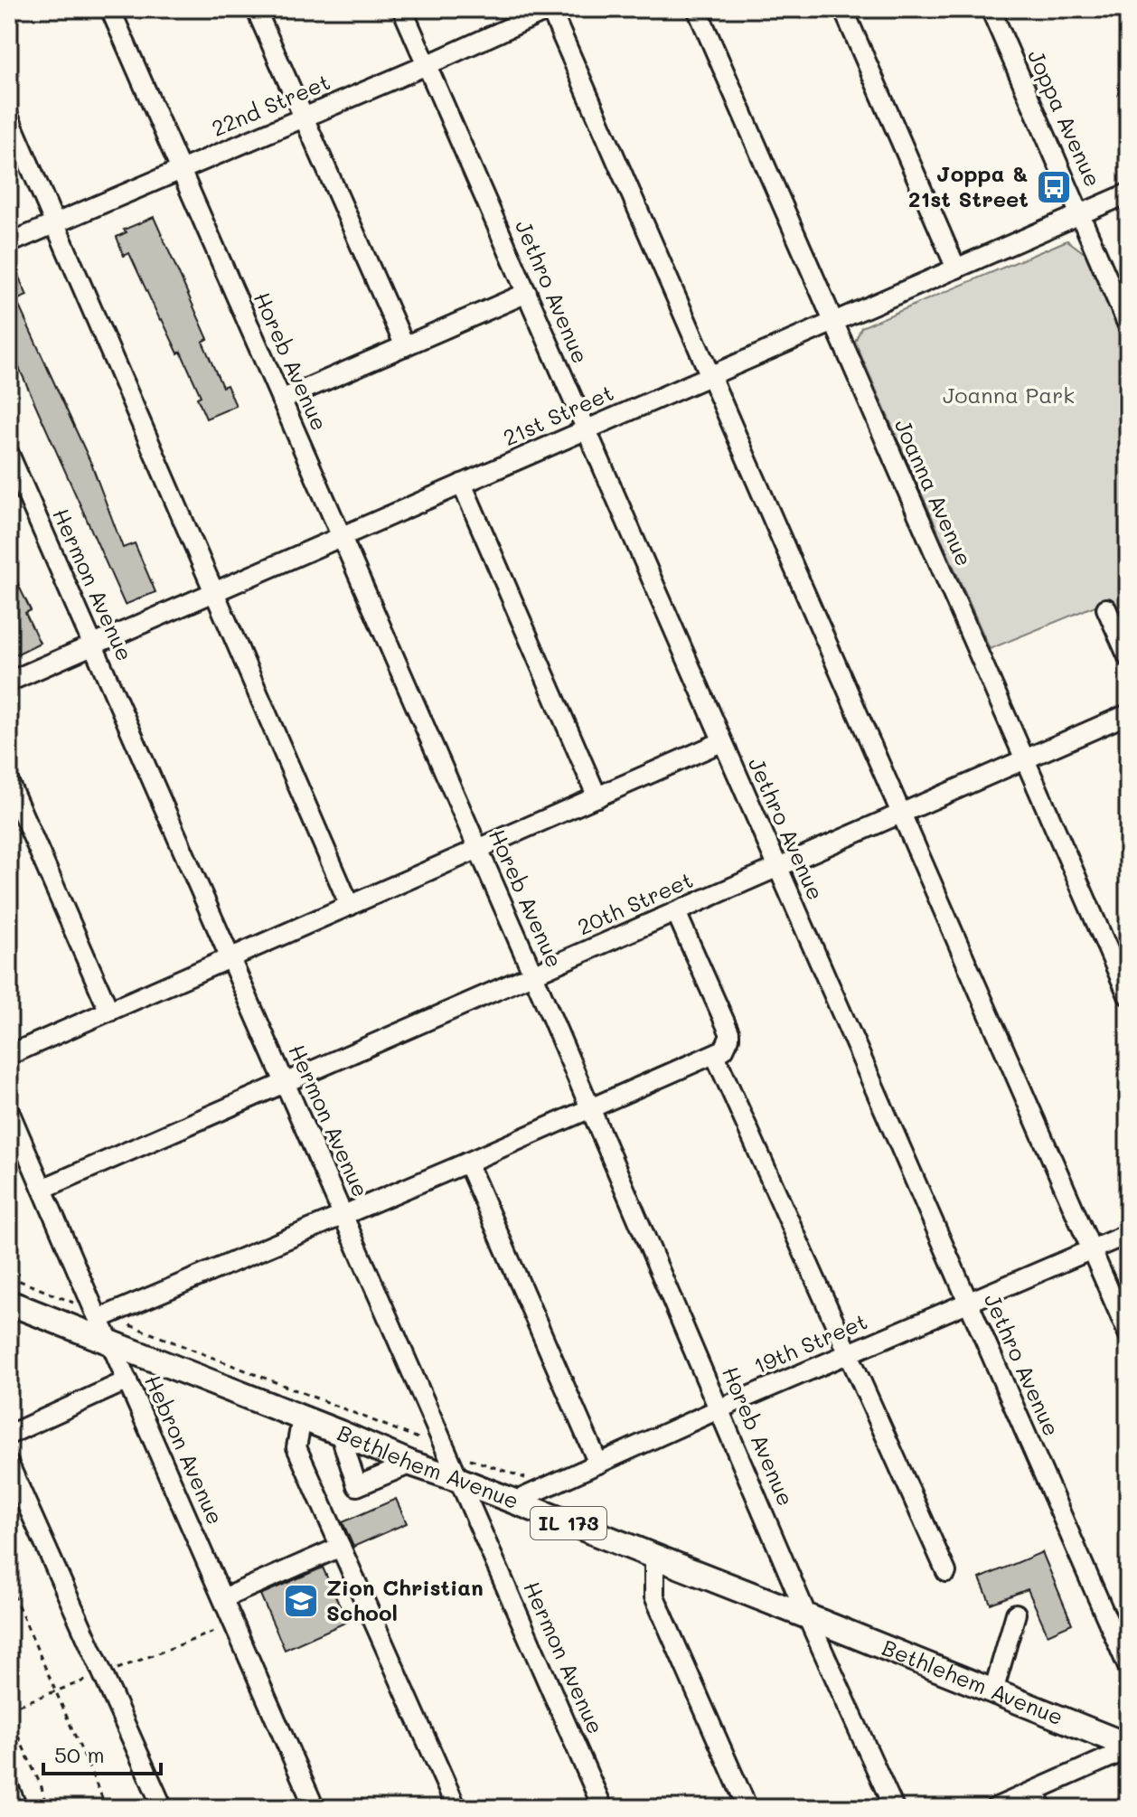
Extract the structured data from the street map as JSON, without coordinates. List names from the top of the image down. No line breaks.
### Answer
{"streets":{"main road":["Bethlehem Avenue","IL 173"],"street":["22nd Street","Joppa Avenue","Jethro Avenue","Horeb Avenue","21st Street","Joanna Avenue","Hermon Avenue","20th Street","19th Street","Hebron Avenue"]},"crossings":[["22nd Street","Jethro Avenue"],["22nd Street","Horeb Avenue"],["Joppa Avenue","21st Street"],["Jethro Avenue","21st Street"],["Jethro Avenue","20th Street"],["Jethro Avenue","19th Street"],["Horeb Avenue","21st Street"],["Horeb Avenue","20th Street"],["Horeb Avenue","19th Street"],["Horeb Avenue","Bethlehem Avenue"],["21st Street","Joanna Avenue"],["21st Street","Hermon Avenue"],["Joanna Avenue","20th Street"],["Hermon Avenue","20th Street"],["Hermon Avenue","Bethlehem Avenue"],["20th Street","Hebron Avenue"],["19th Street","Bethlehem Avenue"],["Hebron Avenue","Bethlehem Avenue"]],"parks":["Joanna Park"],"places":{"bus stop":["Joppa & 21st Street"],"school or university":["Zion Christian School"]},"scale_bar":"50 m"}
